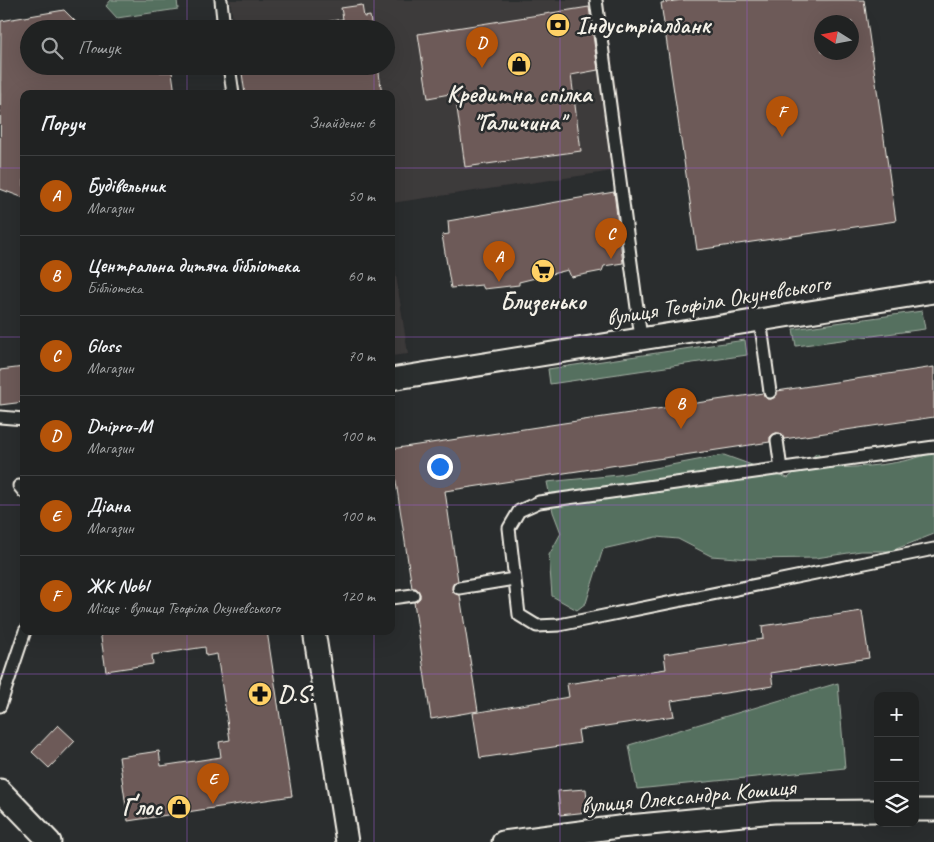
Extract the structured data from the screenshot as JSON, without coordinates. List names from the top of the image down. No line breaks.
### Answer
{"streets":{"street":["вулиця Теофіла Окуневського","вулиця Олександра Кошиця"]},"places":{"bank":["Індустріалбанк"],"shop":["Кредитна спілка \"Галичина\"","Ґлос"],"supermarket":["Близенько"],"pharmacy":["D.S."]},"north":"left","page":{"search":"Пошук","pins":["D","F","C","A","B","E"],"heading":["Поруч","Знайдено: 6"],"list":[{"mark":"A","name":"Будівельник","note":"Магазин","value":"50 m"},{"mark":"B","name":"Центральна дитяча бібліотека","note":"Бібліотека","value":"60 m"},{"mark":"C","name":"Gloss","note":"Магазин","value":"70 m"},{"mark":"D","name":"Dnipro-M","note":"Магазин","value":"100 m"},{"mark":"E","name":"Діана","note":"Магазин","value":"100 m"},{"mark":"F","name":"ЖК Nobl","note":"Місце · вулиця Теофіла Окуневського","value":"120 m"}],"map_buttons":["+","−"]}}
